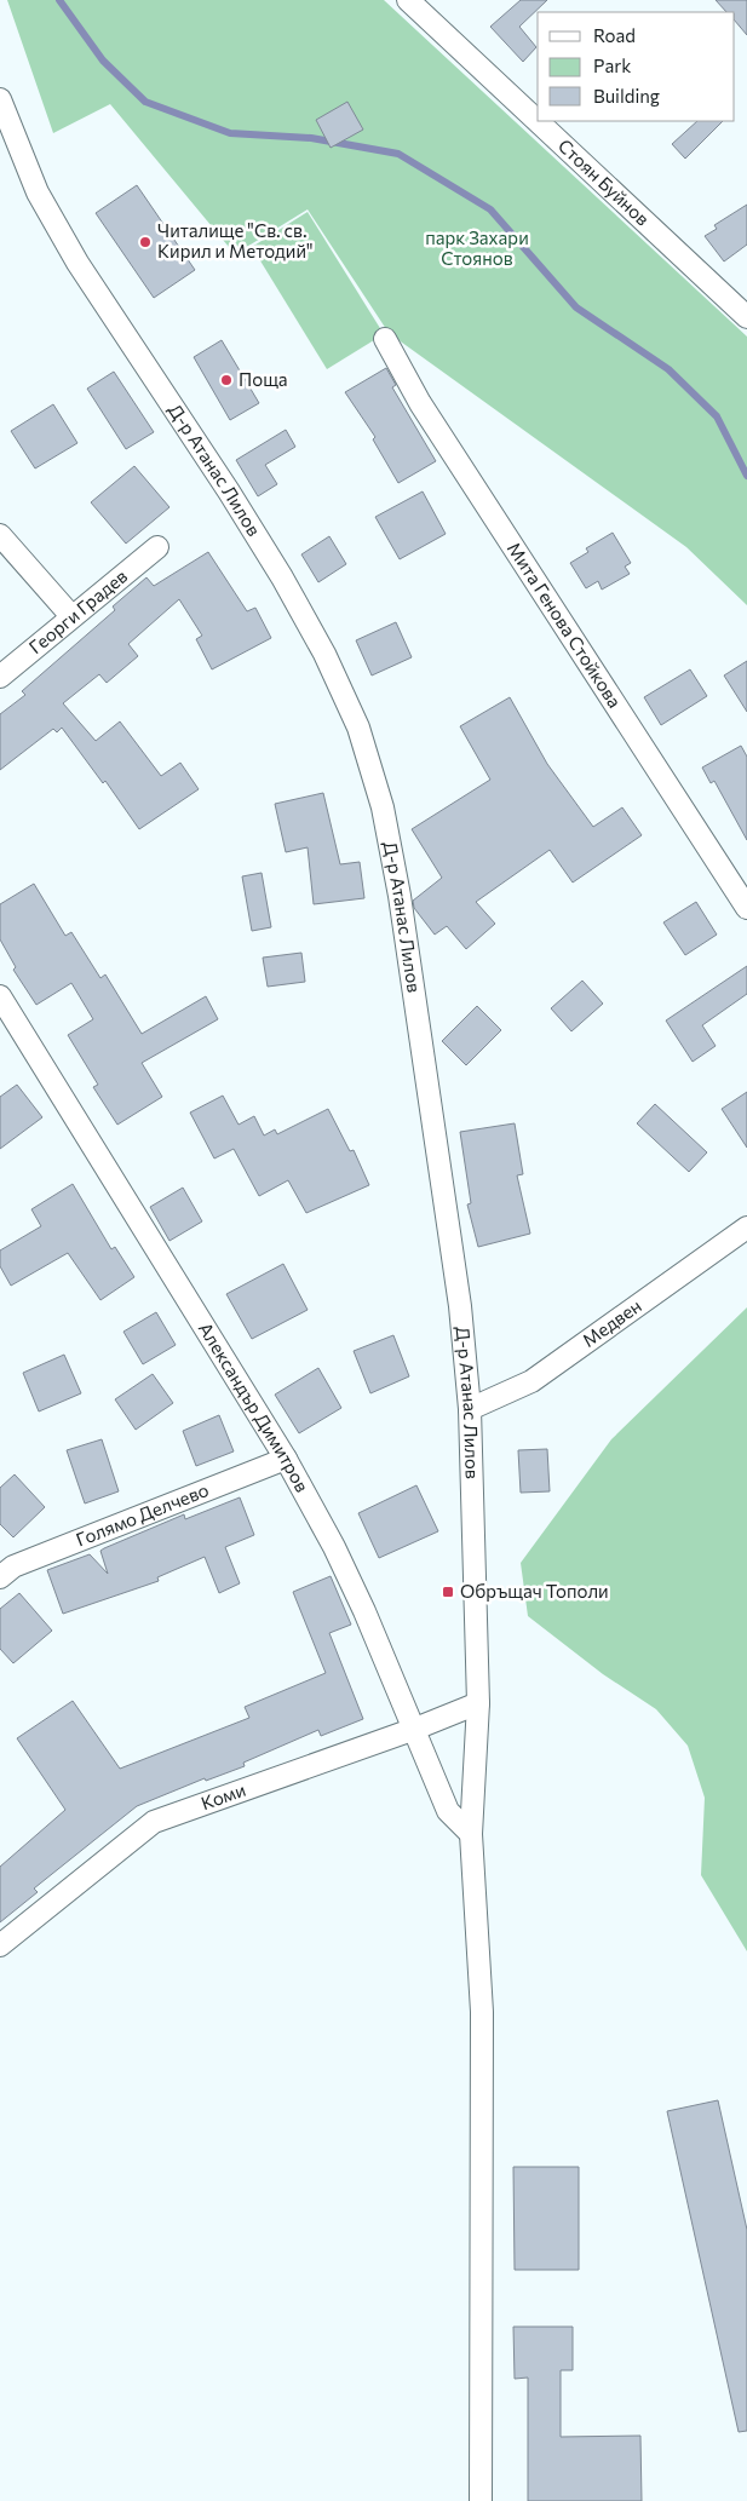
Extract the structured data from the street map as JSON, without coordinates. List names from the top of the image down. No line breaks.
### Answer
{"streets":{"street":["Стоян Буйнов","Д-р Атанас Лилов","Георги Градев","Мита Генова Стойкова","Медвен","Александър Димитров","Голямо Делчево","Коми"]},"crossings":[["Д-р Атанас Лилов","Медвен"],["Д-р Атанас Лилов","Александър Димитров"],["Д-р Атанас Лилов","Коми"],["Александър Димитров","Голямо Делчево"],["Александър Димитров","Коми"]],"parks":["парк Захари Стоянов"],"places":{"other":["Читалище \"Св. св. Кирил и Методий\"","Поща"],"transit":["Обръщач Тополи"]},"legend":["Road","Park","Building"]}
